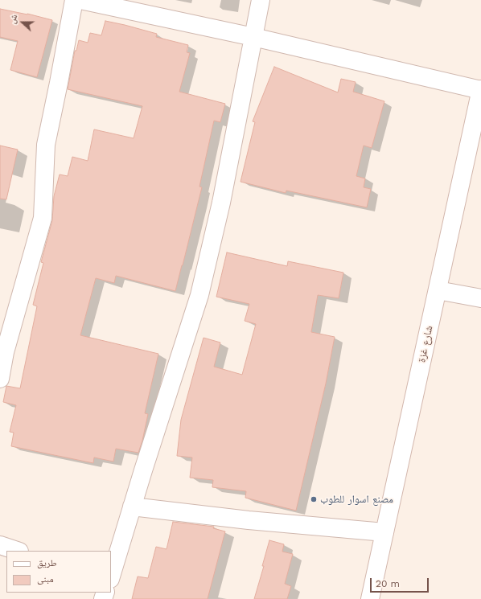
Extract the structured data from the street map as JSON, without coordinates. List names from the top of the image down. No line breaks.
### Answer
{"streets":{"street":["شارع غزة"]},"places":["مصنع اسوار للطوب"],"legend":["طريق","مبنى"],"scale_bar":"20 m","north":"left"}
